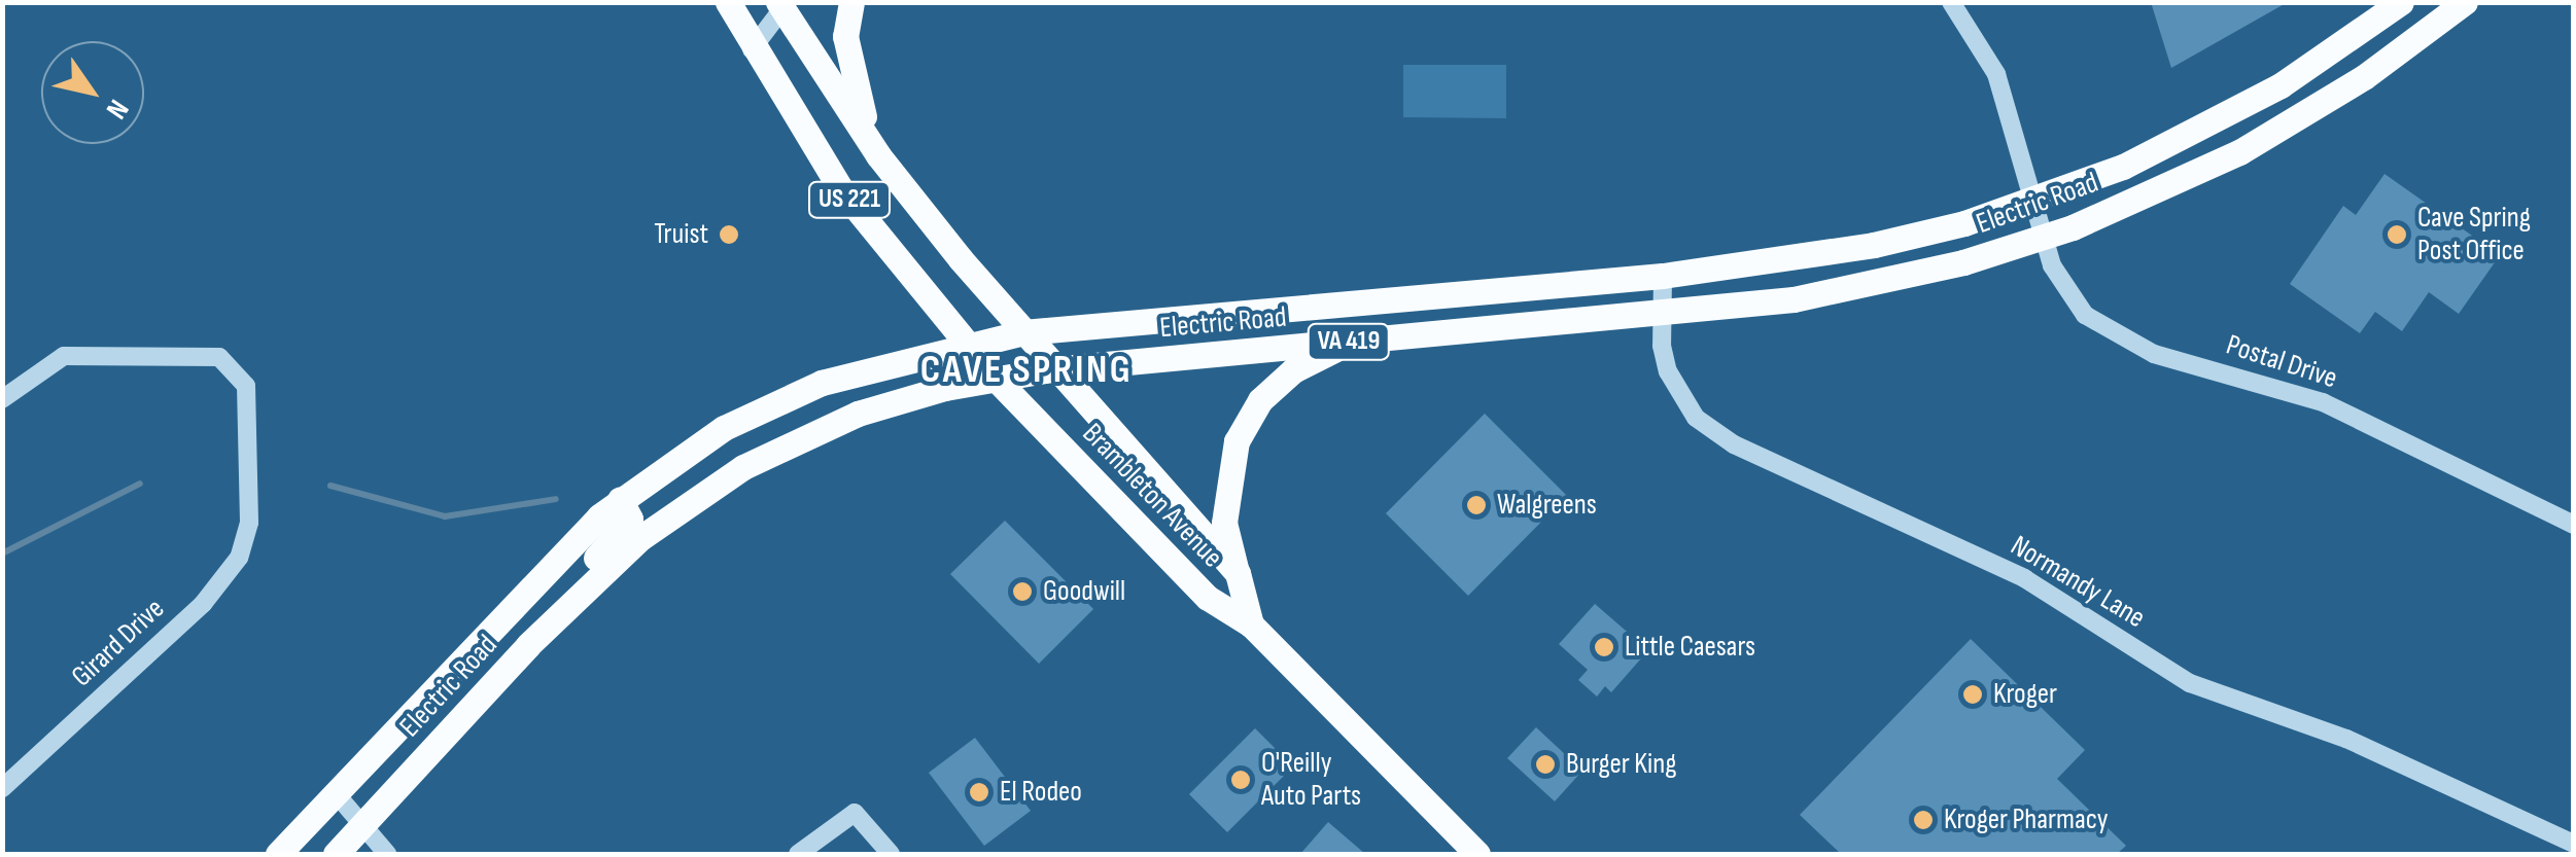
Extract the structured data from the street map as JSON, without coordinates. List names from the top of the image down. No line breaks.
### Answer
{"streets":{"main road":["US 221","Electric Road","VA 419","Brambleton Avenue"],"street":["Postal Drive","Normandy Lane","Girard Drive"]},"crossings":[["Electric Road","Postal Drive"],["Electric Road","Brambleton Avenue"],["Electric Road","Normandy Lane"]],"districts":["CAVE SPRING"],"places":["Truist","Cave Spring Post Office","Walgreens","Goodwill","Little Caesars","Kroger","Burger King","O'Reilly Auto Parts","El Rodeo","Kroger Pharmacy"],"north":"bottom right"}
